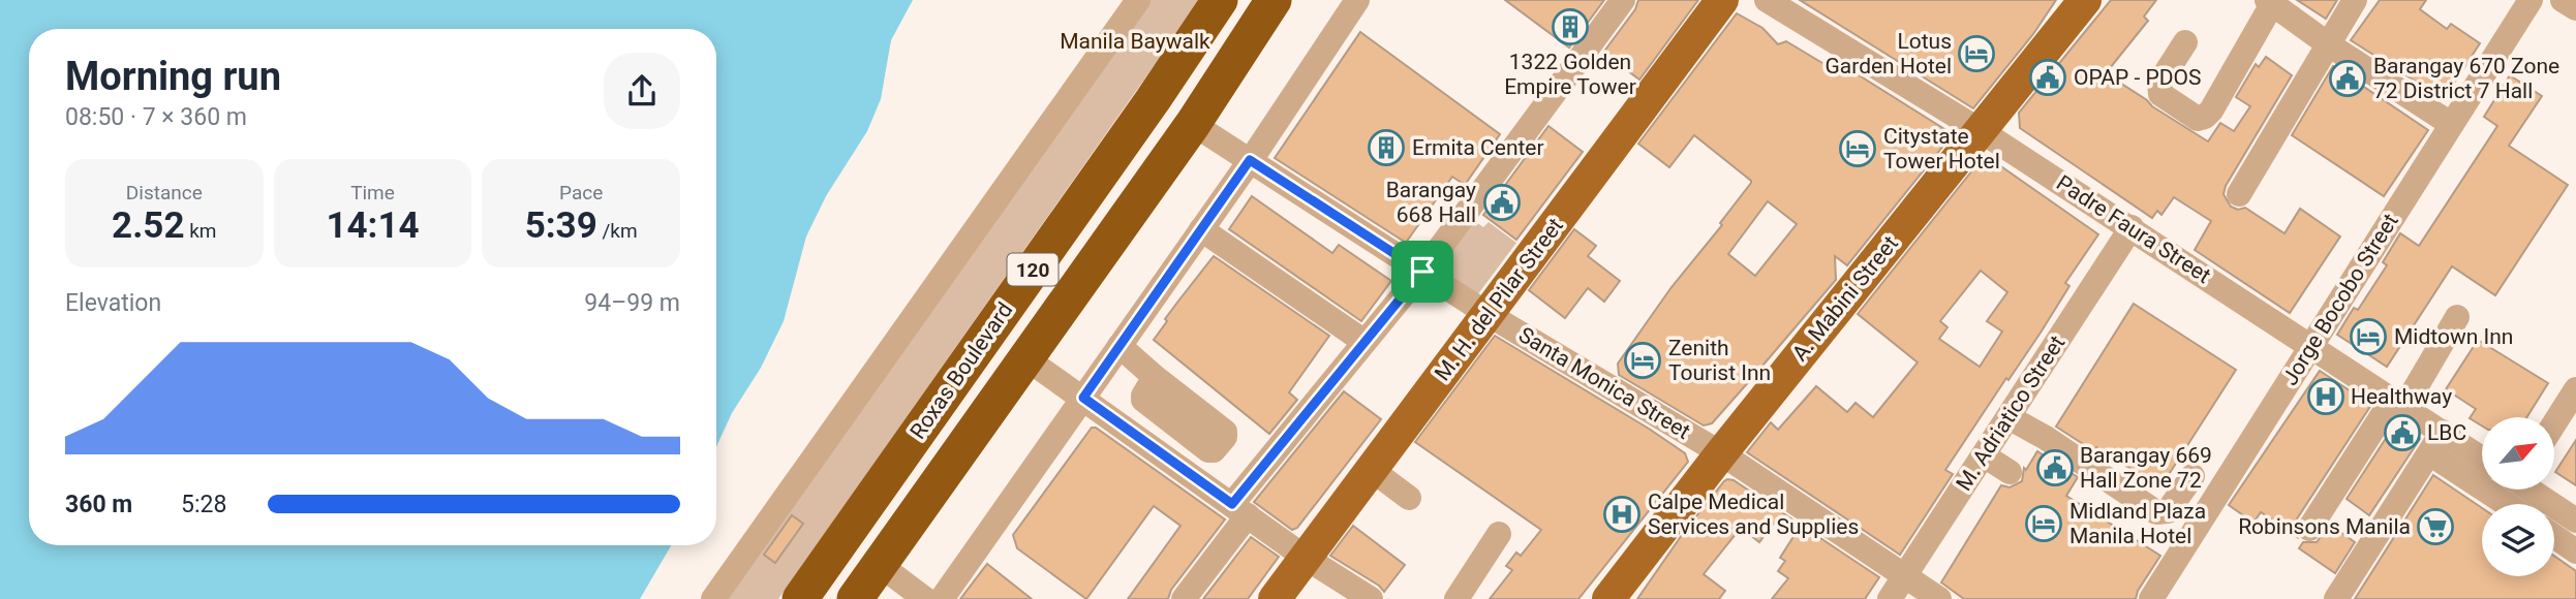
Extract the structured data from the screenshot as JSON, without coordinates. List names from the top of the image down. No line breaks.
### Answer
{"streets":{"highway":["120","Roxas Boulevard"],"main road":["A. Mabini Street","M. H. del Pilar Street"],"street":["Padre Faura Street","Jorge Bocobo Street","Santa Monica Street","M. Adriatico Street"]},"crossings":[["Padre Faura Street","A. Mabini Street"],["Padre Faura Street","Jorge Bocobo Street"],["Padre Faura Street","M. Adriatico Street"],["120","Santa Monica Street"],["A. Mabini Street","Santa Monica Street"],["M. H. del Pilar Street","Santa Monica Street"],["Santa Monica Street","M. Adriatico Street"]],"parks":["Manila Baywalk"],"places":{"building":["1322 Golden Empire Tower","Ermita Center"],"hotel":["Lotus Garden Hotel","Citystate Tower Hotel","Midtown Inn","Zenith Tourist Inn","Midland Plaza Manila Hotel"],"public building":["OPAP - PDOS","Barangay 670 Zone 72 District 7 Hall","Barangay 668 Hall","LBC","Barangay 669 Hall Zone 72"],"hospital":["Healthway","Calpe Medical Services and Supplies"],"supermarket":["Robinsons Manila"]},"north":"top right","page":{"heading":["Morning run","08:50 · 7 × 360 m"],"stats":[["Distance","2.52 km"],["Time","14:14"],["Pace","5:39 /km"]],"chart":["Elevation","94–99 m"],"list":[{"name":"360 m","note":"5:28"}]}}
